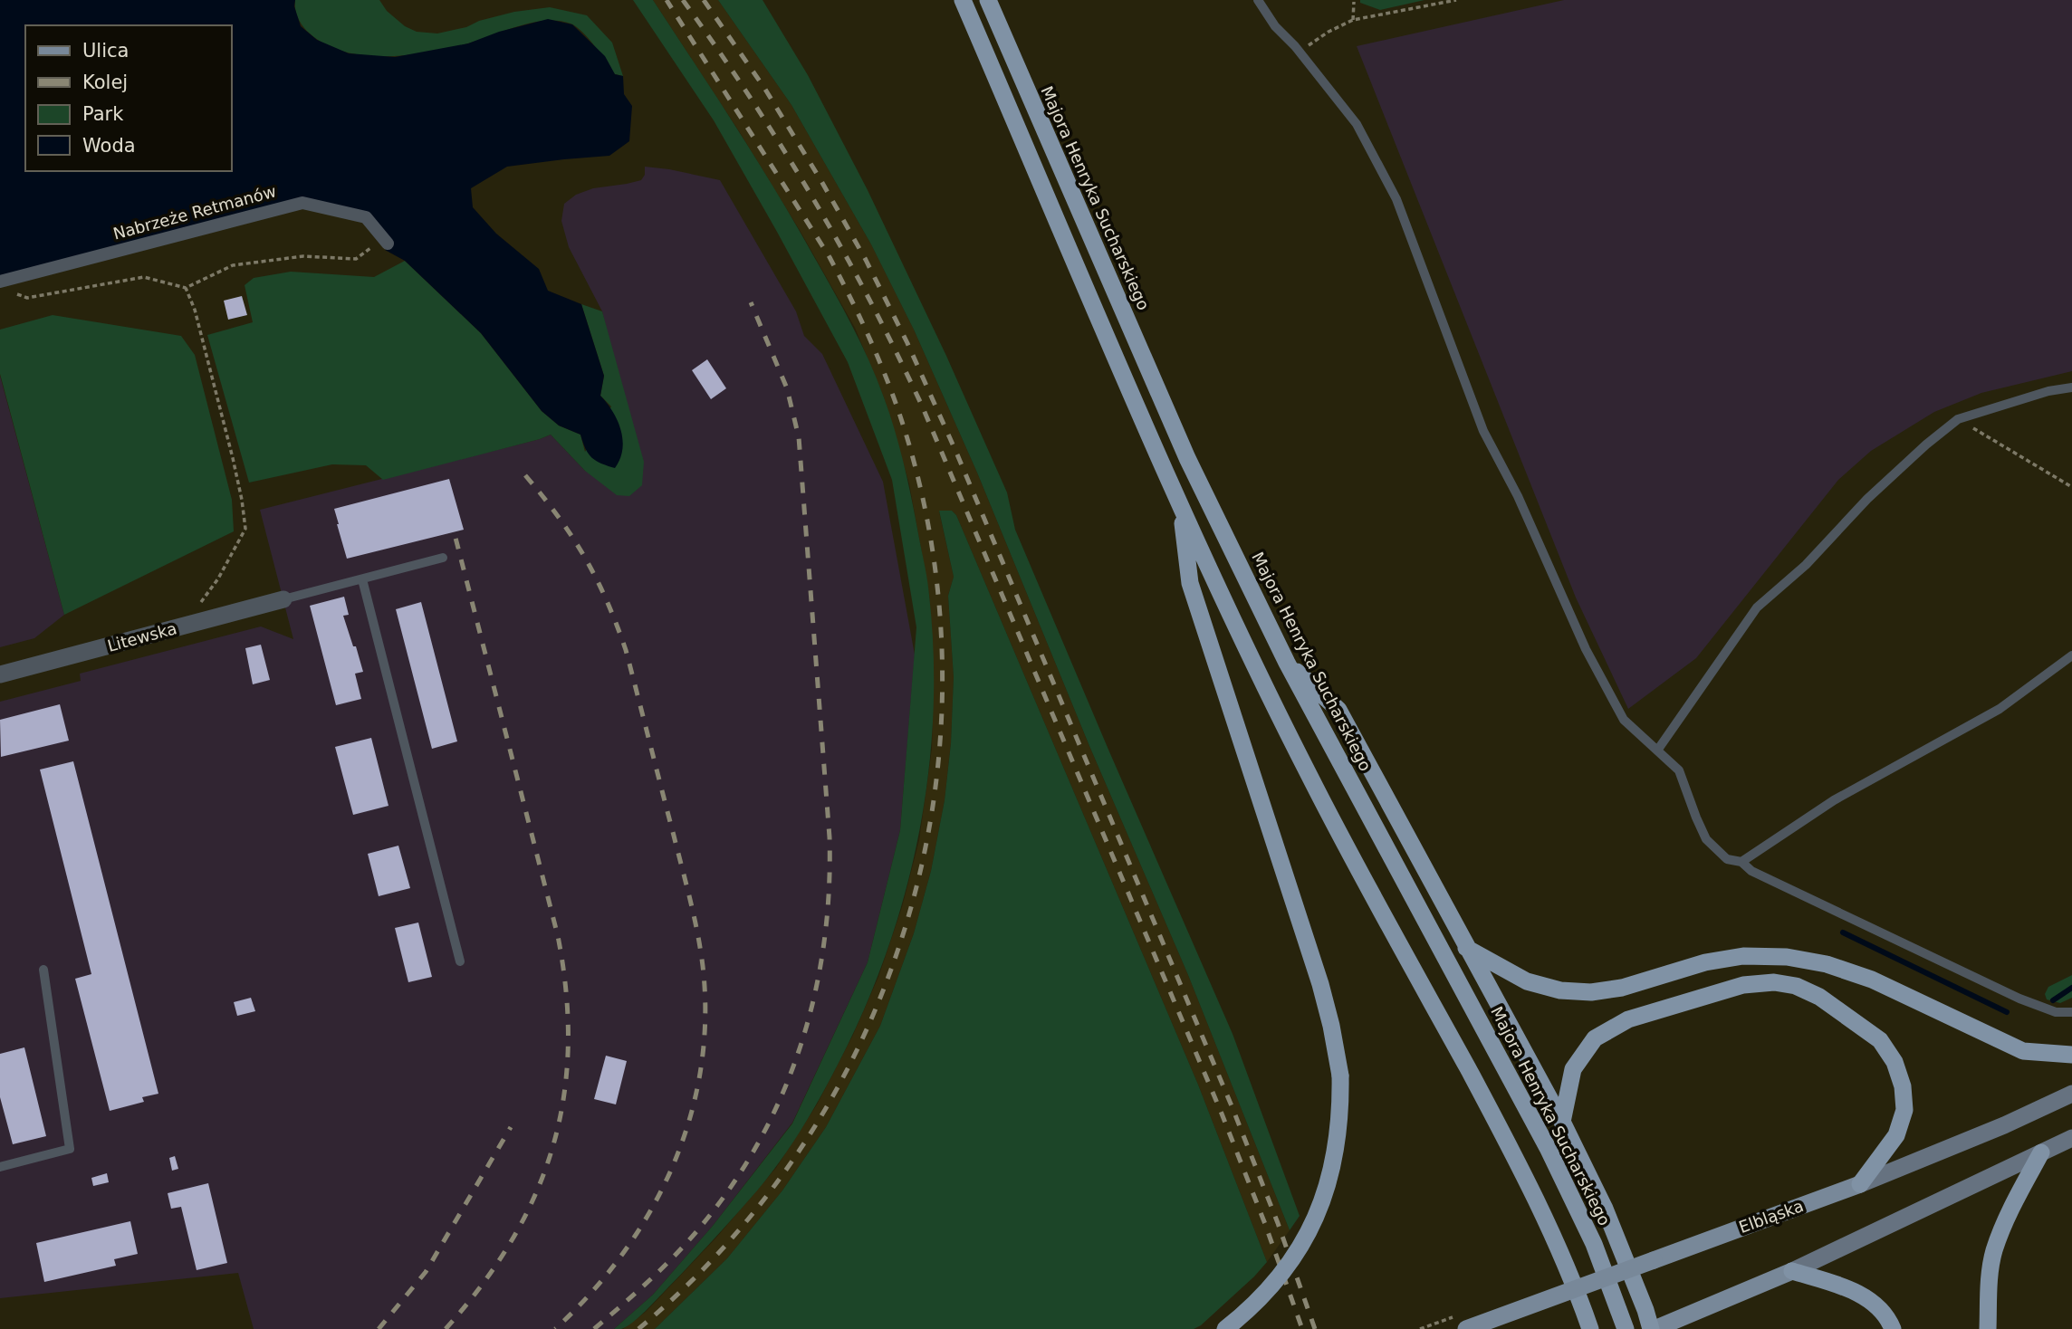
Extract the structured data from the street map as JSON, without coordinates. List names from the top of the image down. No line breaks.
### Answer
{"streets":{"highway":["Majora Henryka Sucharskiego"],"main road":["Elbląska"],"street":["Nabrzeże Retmanów","Litewska"]},"legend":["Ulica","Kolej","Park","Woda"]}
